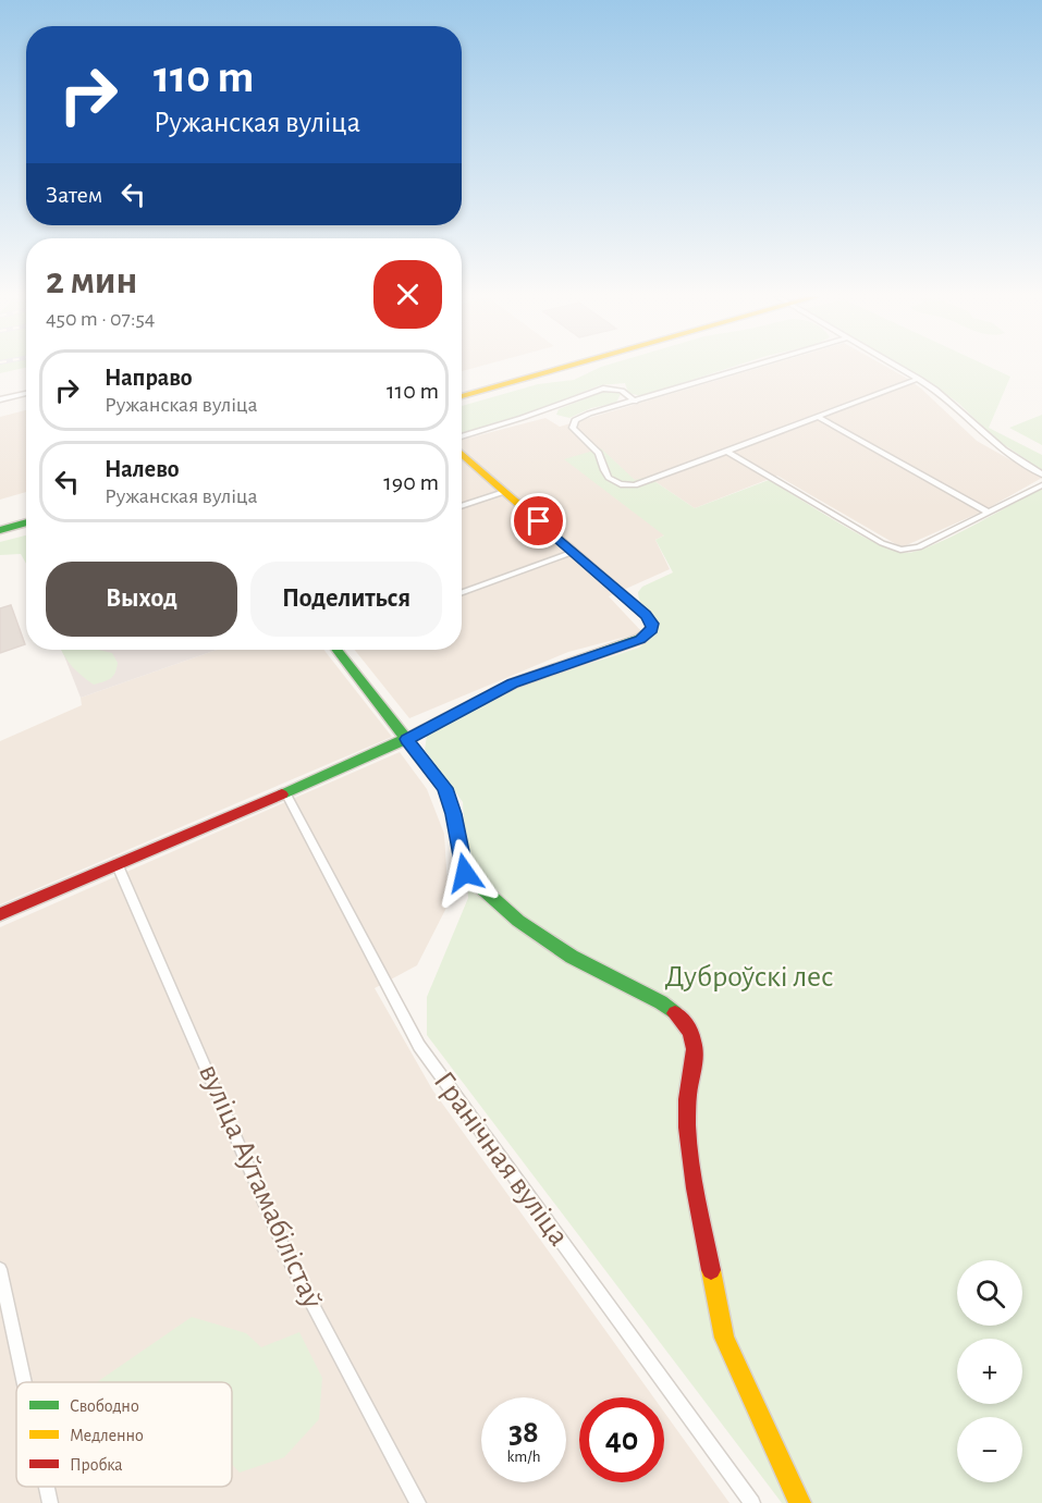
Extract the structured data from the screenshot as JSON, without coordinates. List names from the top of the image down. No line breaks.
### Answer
{"streets":{"street":["Гранічная вуліца","вуліца Аўтамабілістаў"]},"parks":["Дуброўскі лес"],"legend":["Свободно","Медленно","Пробка"],"page":{"turn":["110 m","Ружанская вуліца"],"then":"Затем","heading":["2 мин","450 m · 07:54"],"list":[{"name":"Направо","note":"Ружанская вуліца","value":"110 m"},{"name":"Налево","note":"Ружанская вуліца","value":"190 m"}],"buttons":["Выход","Поделиться"],"map_buttons":["+","−"],"speed":"38 km/h","limit":"40"}}
